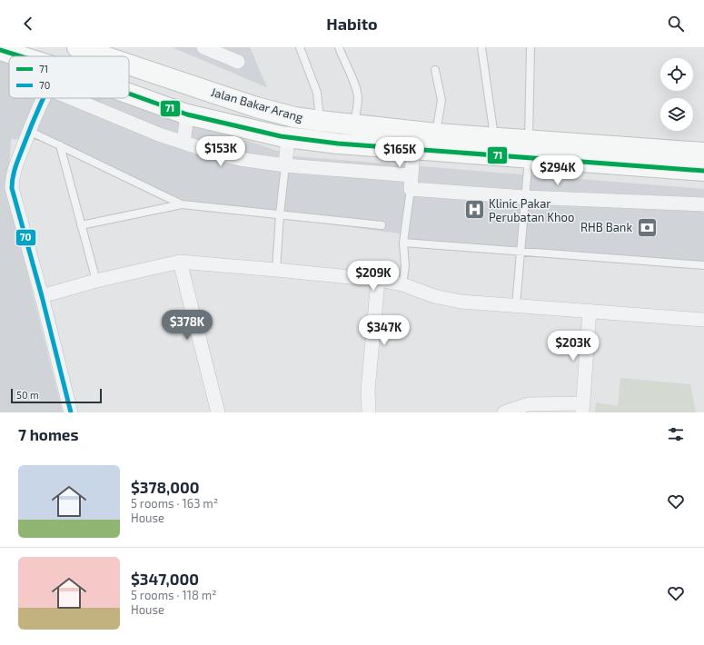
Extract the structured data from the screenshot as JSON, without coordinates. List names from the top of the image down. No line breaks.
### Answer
{"streets":{"main road":["Jalan Bakar Arang"]},"places":{"hospital":["Klinic Pakar Perubatan Khoo"],"bank":["RHB Bank"]},"lines":["transit line 71","transit line 70"],"legend":["71","70"],"scale_bar":"50 m","page":{"header":"Habito","price":["$153K","$165K","$294K","$209K","$378K","$347K","$203K"],"scale":"50 m","heading":"7 homes","list":[{"name":"$378,000","note":"5 rooms · 163 m² · House"},{"name":"$347,000","note":"5 rooms · 118 m² · House"}]}}
